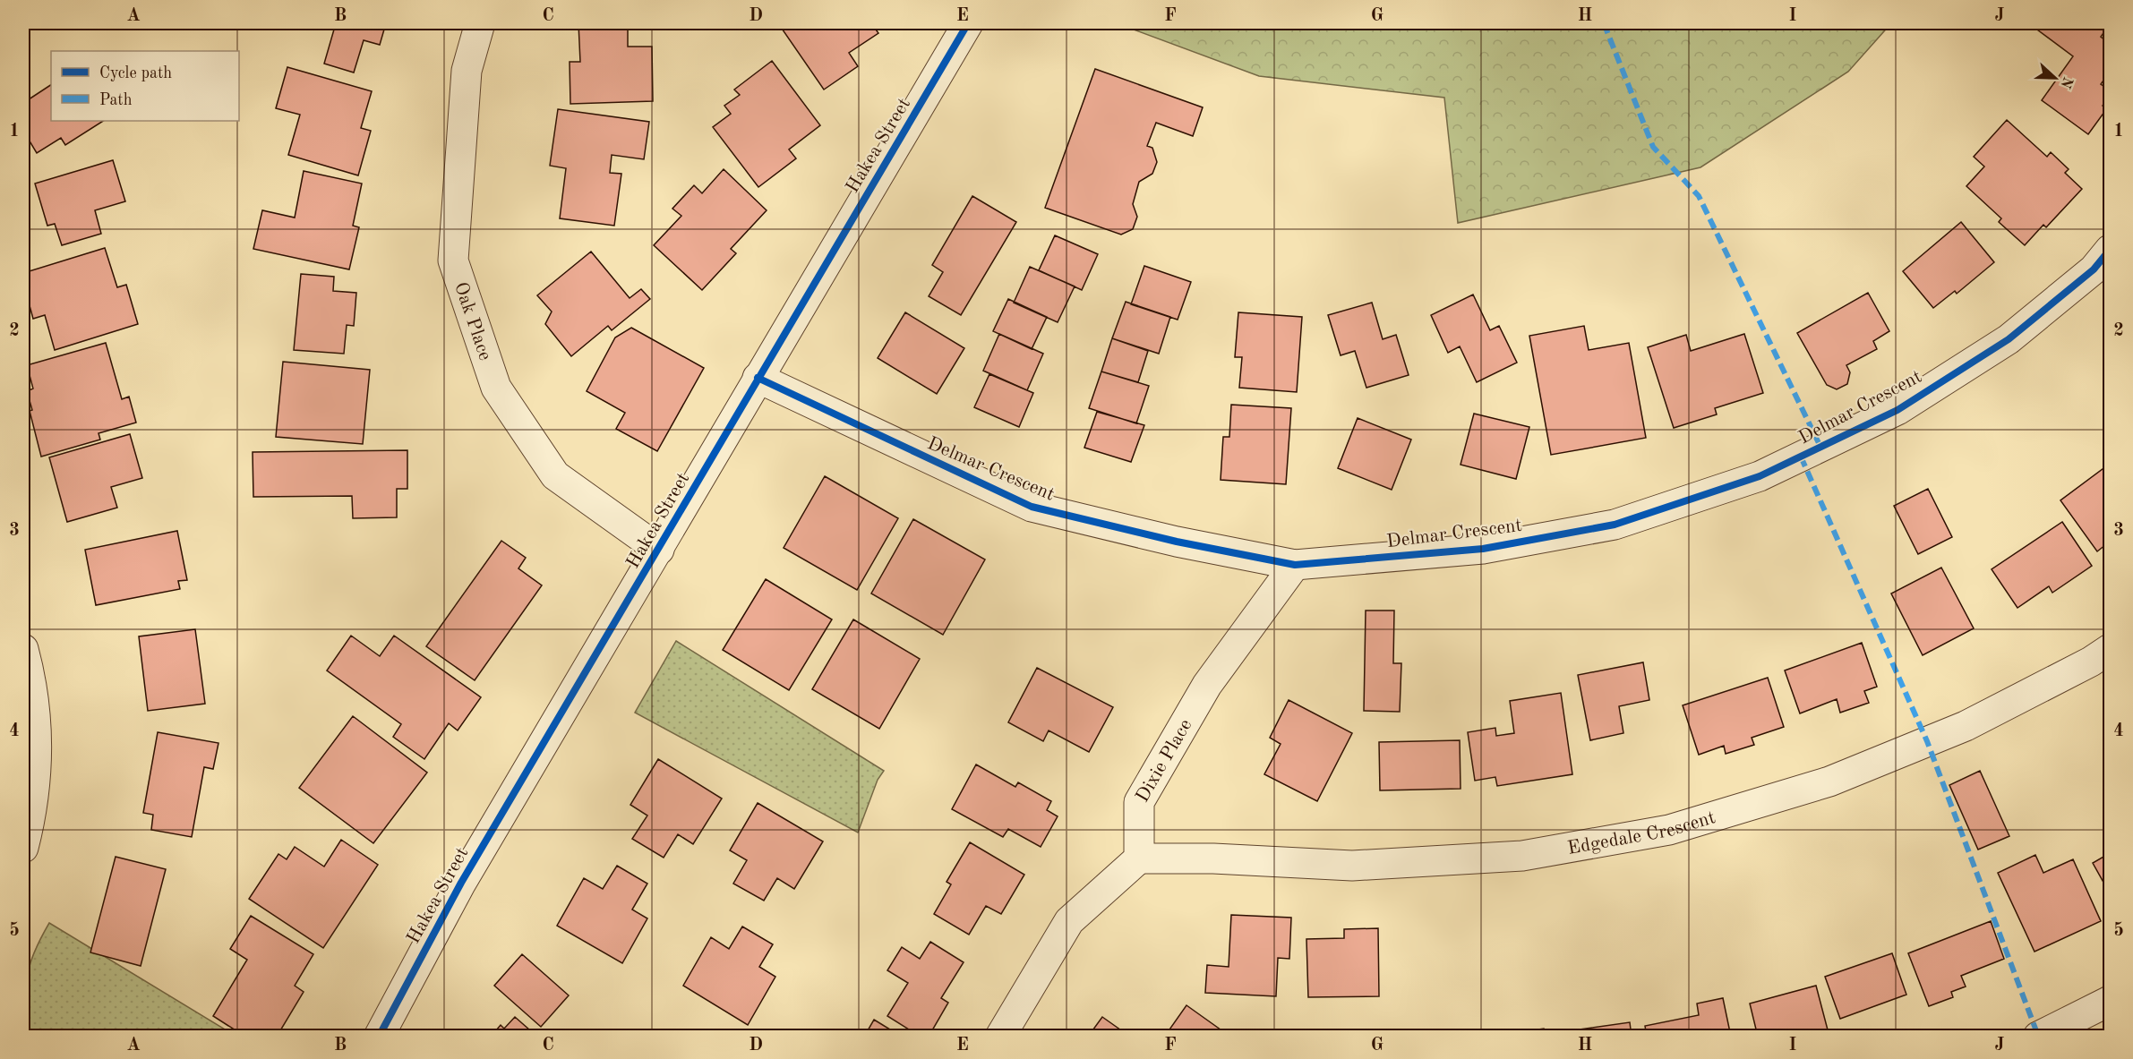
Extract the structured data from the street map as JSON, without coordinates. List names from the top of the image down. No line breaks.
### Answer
{"streets":{"street":["Hakea Street","Oak Place","Delmar Crescent","Dixie Place","Edgedale Crescent"]},"crossings":[["Hakea Street","Oak Place"],["Hakea Street","Delmar Crescent"],["Delmar Crescent","Dixie Place"],["Dixie Place","Edgedale Crescent"]],"legend":["Cycle path","Path"],"north":"right","grid":{"columns":["A","B","C","D","E","F","G","H","I","J"],"rows":["1","2","3","4","5"]}}
